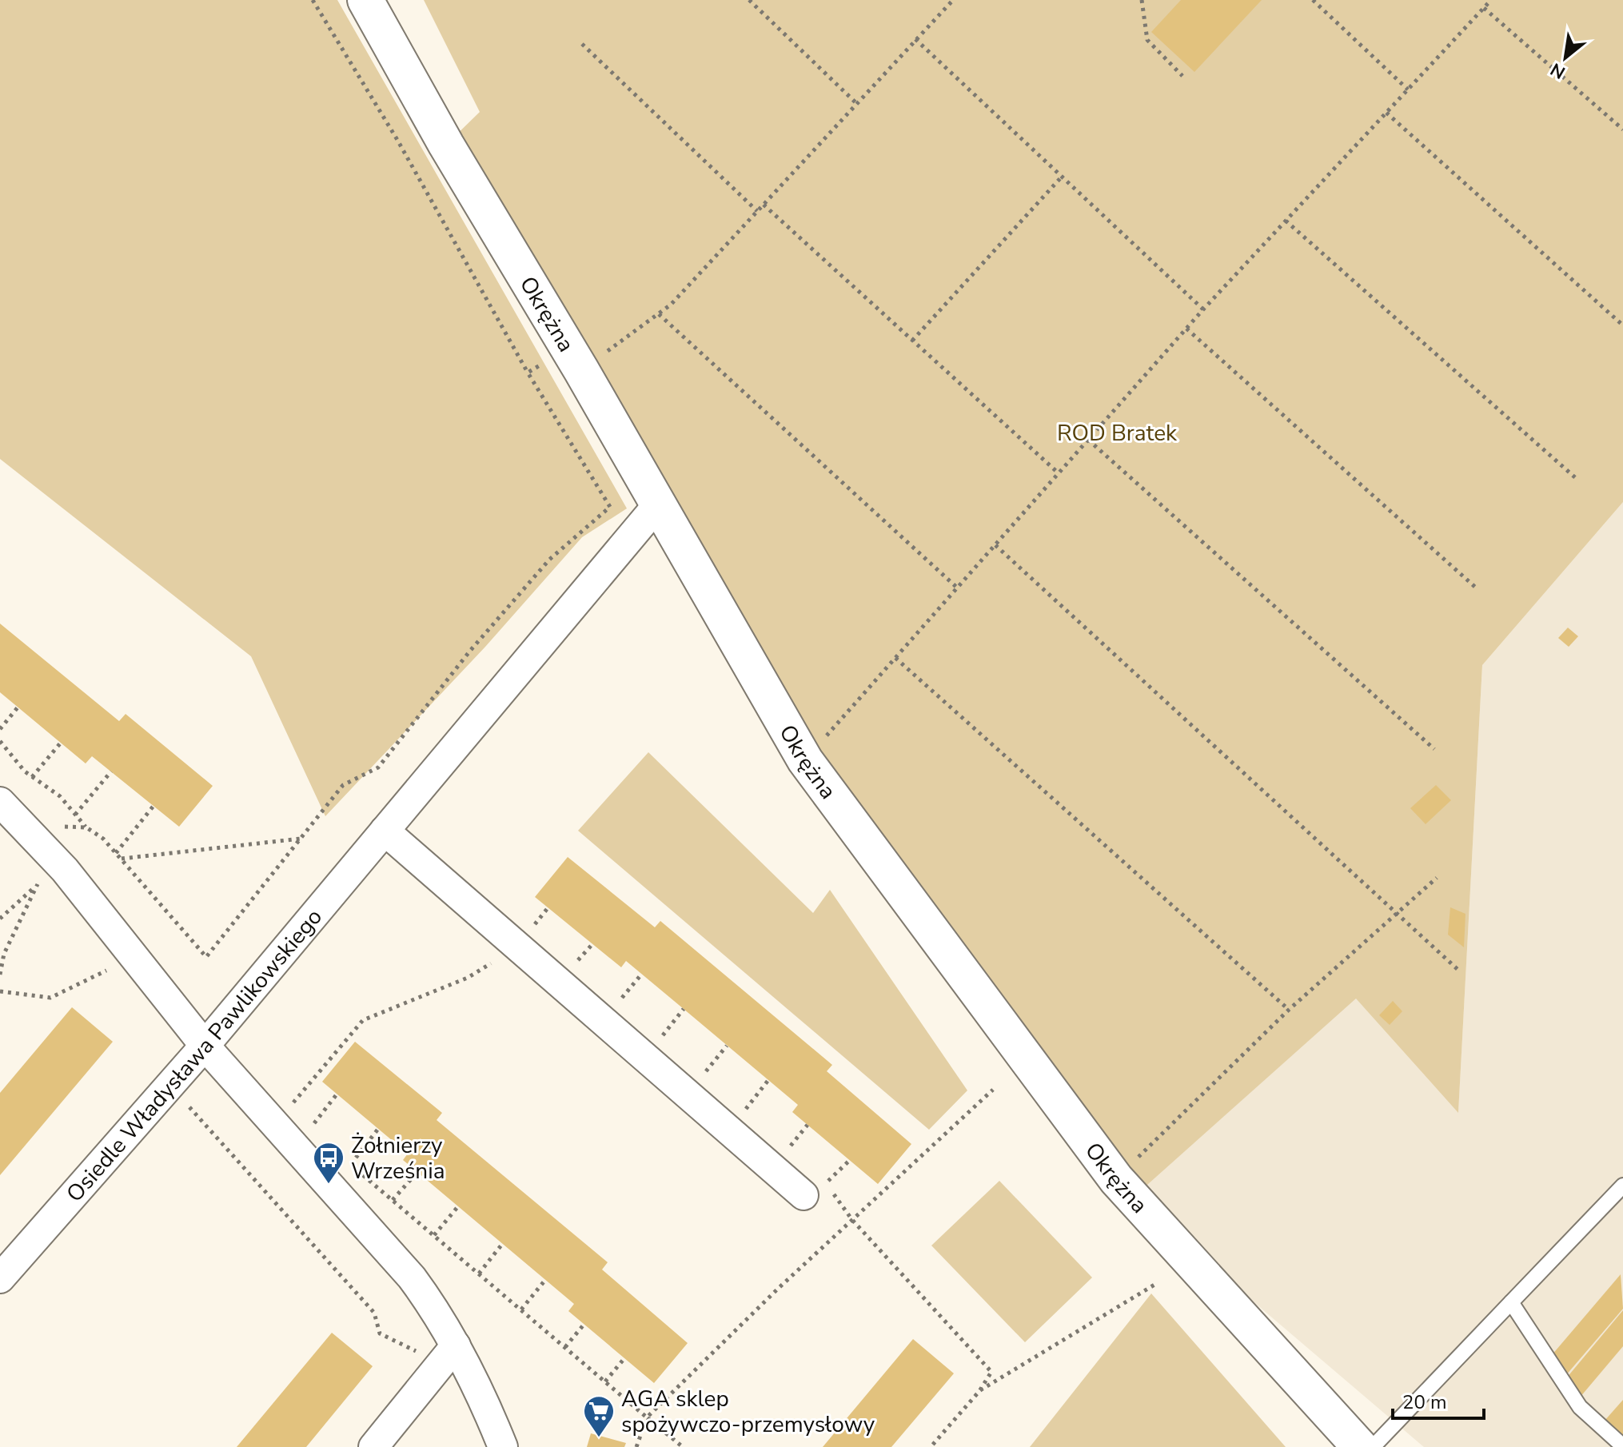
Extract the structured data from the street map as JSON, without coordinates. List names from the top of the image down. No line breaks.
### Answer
{"streets":{"street":["Okrężna","Osiedle Władysława Pawlikowskiego"]},"crossings":[["Okrężna","Osiedle Władysława Pawlikowskiego"]],"parks":["ROD Bratek"],"places":{"bus stop":["Żołnierzy Września"],"supermarket":["AGA sklep spożywczo-przemysłowy"]},"scale_bar":"20 m","north":"bottom left"}
